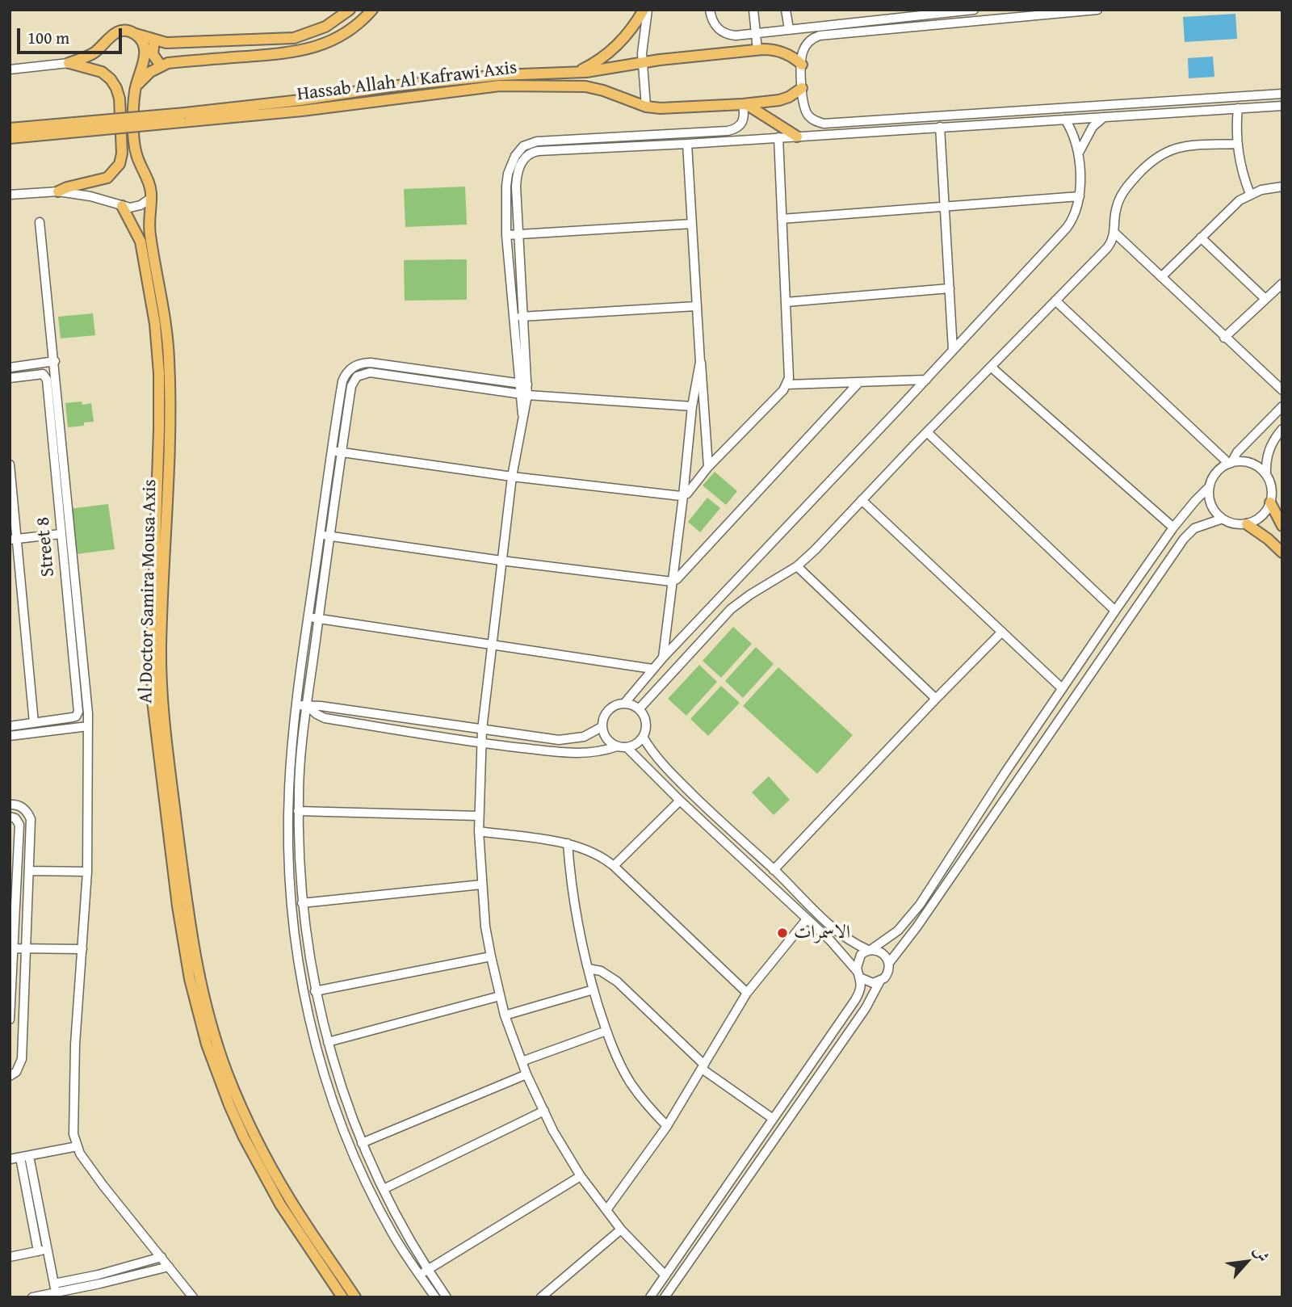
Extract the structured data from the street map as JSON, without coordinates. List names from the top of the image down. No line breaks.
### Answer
{"streets":{"main road":["Hassab Allah Al Kafrawi Axis","Al Doctor Samira Mousa Axis"],"street":["Street 8"]},"places":["الاسمرات"],"scale_bar":"100 m","north":"top right"}
